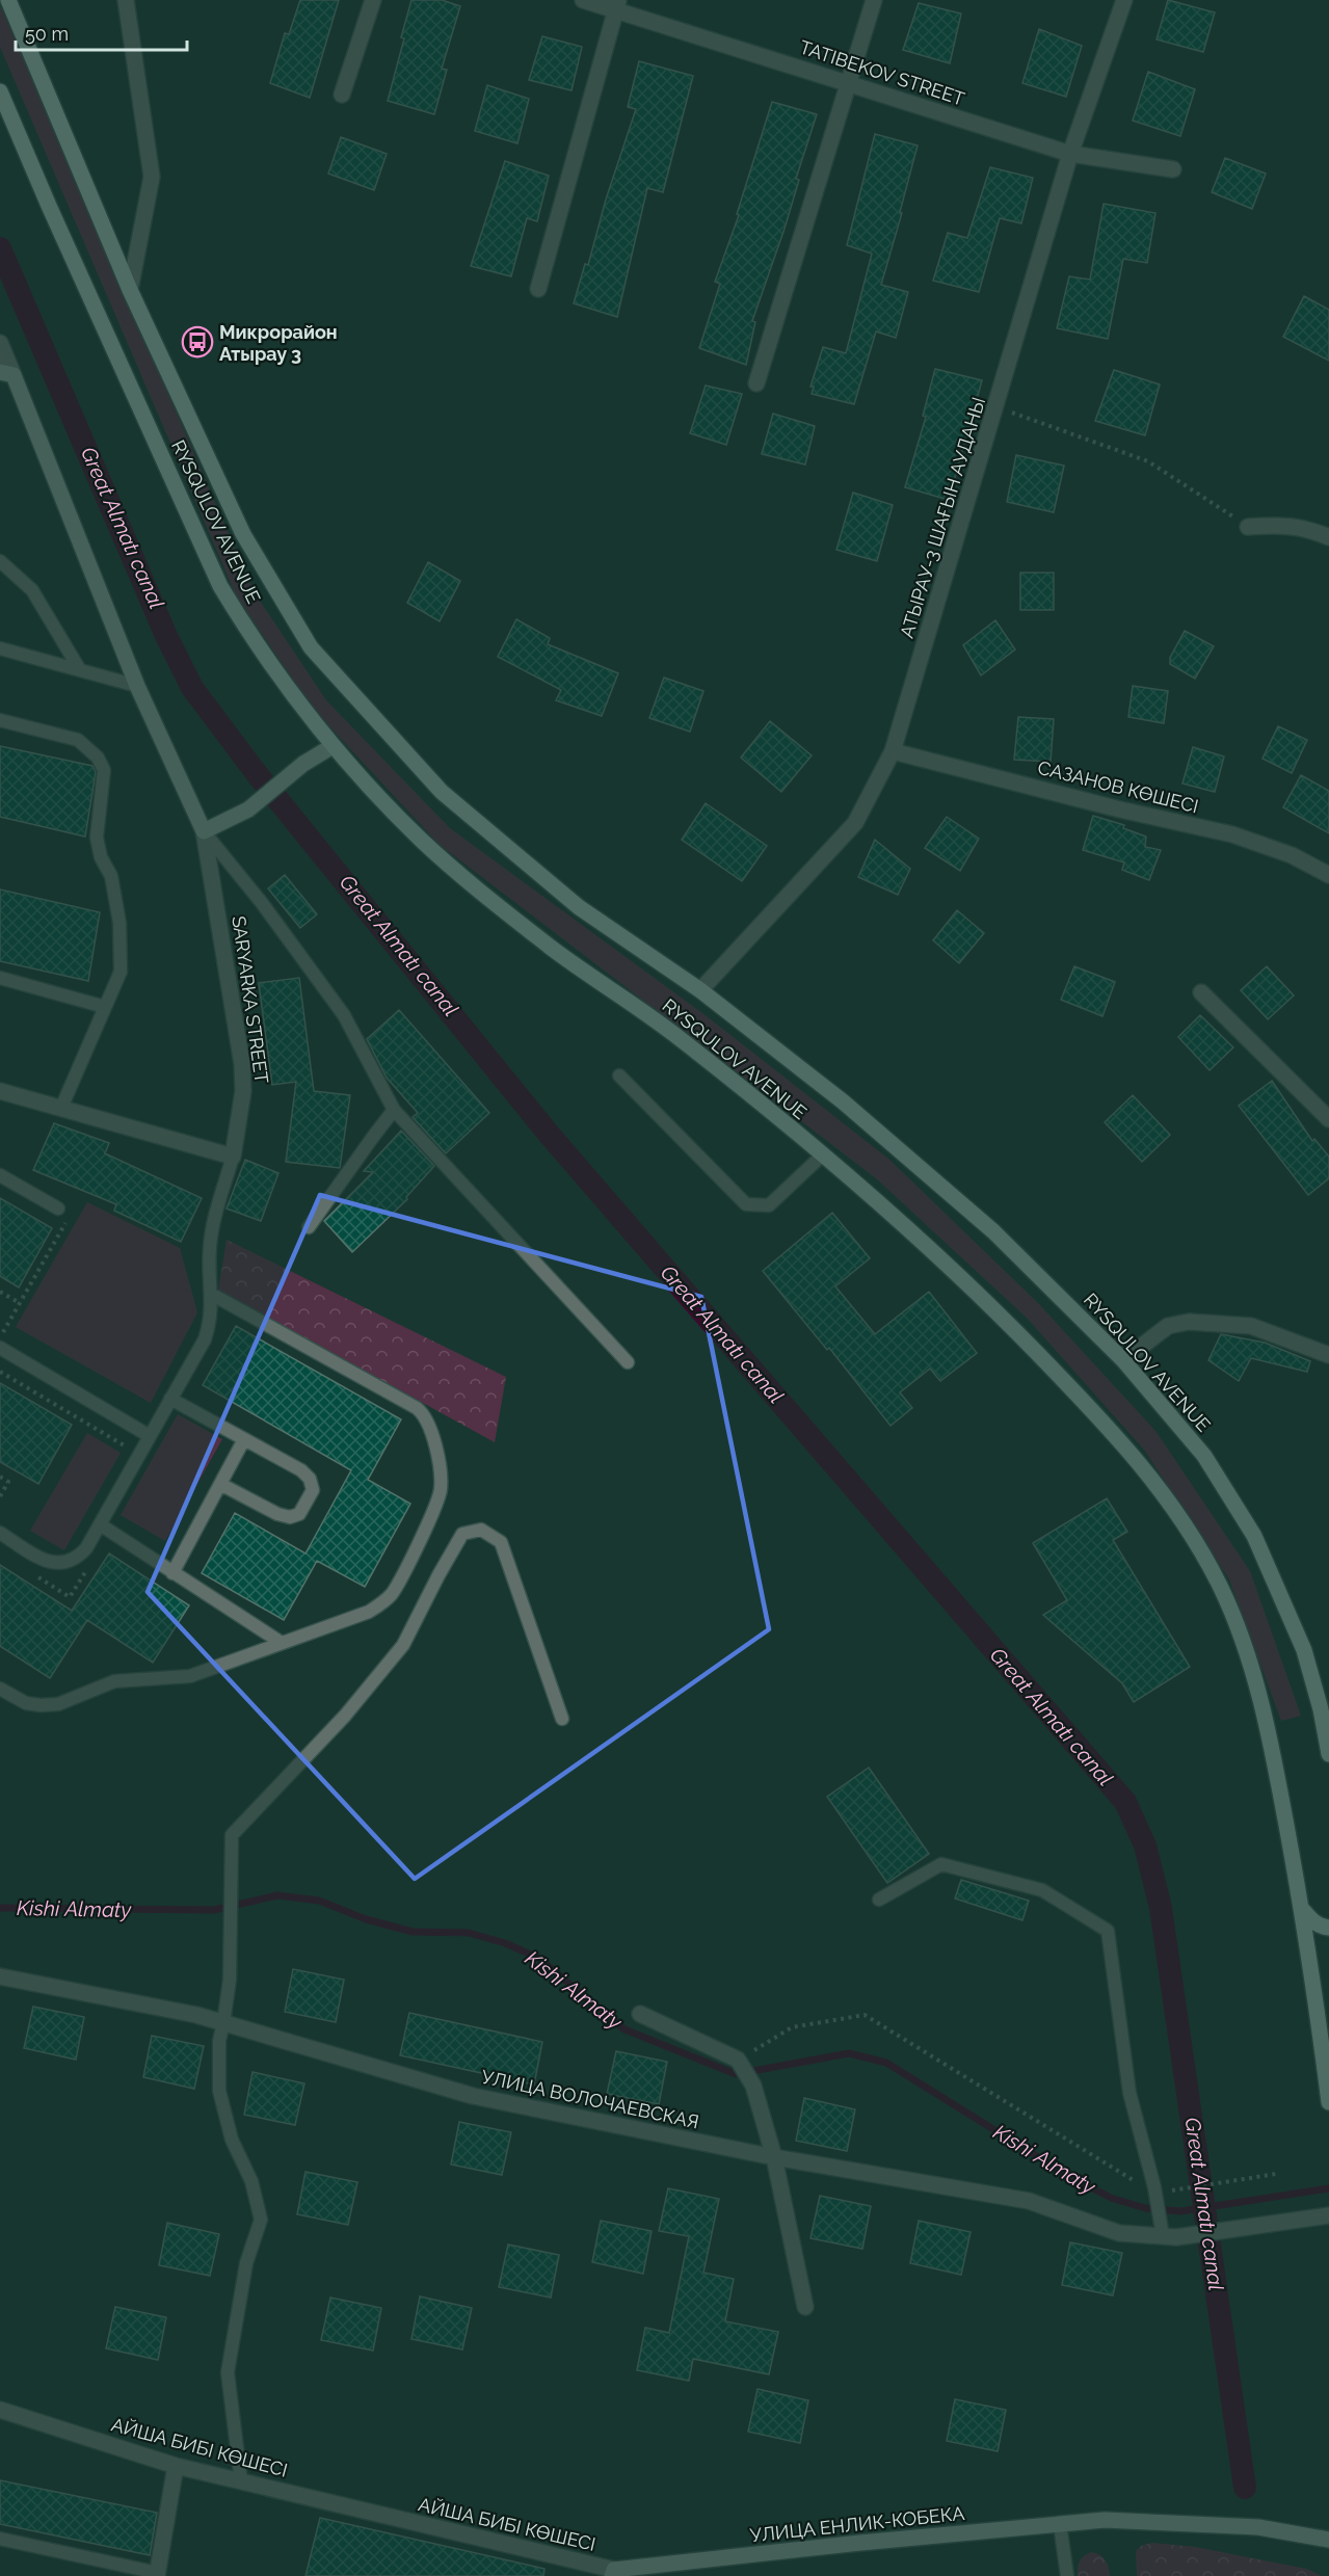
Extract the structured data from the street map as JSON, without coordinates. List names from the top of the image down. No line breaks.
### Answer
{"streets":{"main road":["RYSQULOV AVENUE"],"street":["TATIBEKOV STREET","АТЫРАУ-3 ШАҒЫН АУДАНЫ","САЗАНОВ КӨШЕСІ","SARYARKA STREET","УЛИЦА ВОЛОЧАЕВСКАЯ","АЙША БИБІ КӨШЕСІ","УЛИЦА ЕНЛИК-КОБЕКА"]},"crossings":[["TATIBEKOV STREET","АТЫРАУ-3 ШАҒЫН АУДАНЫ"],["АТЫРАУ-3 ШАҒЫН АУДАНЫ","RYSQULOV AVENUE"],["АТЫРАУ-3 ШАҒЫН АУДАНЫ","САЗАНОВ КӨШЕСІ"],["АЙША БИБІ КӨШЕСІ","УЛИЦА ЕНЛИК-КОБЕКА"]],"water":["Great Almatı canal","Kіshі Almaty"],"places":{"bus stop":["Микрорайон Атырау 3"]},"scale_bar":"50 m"}
